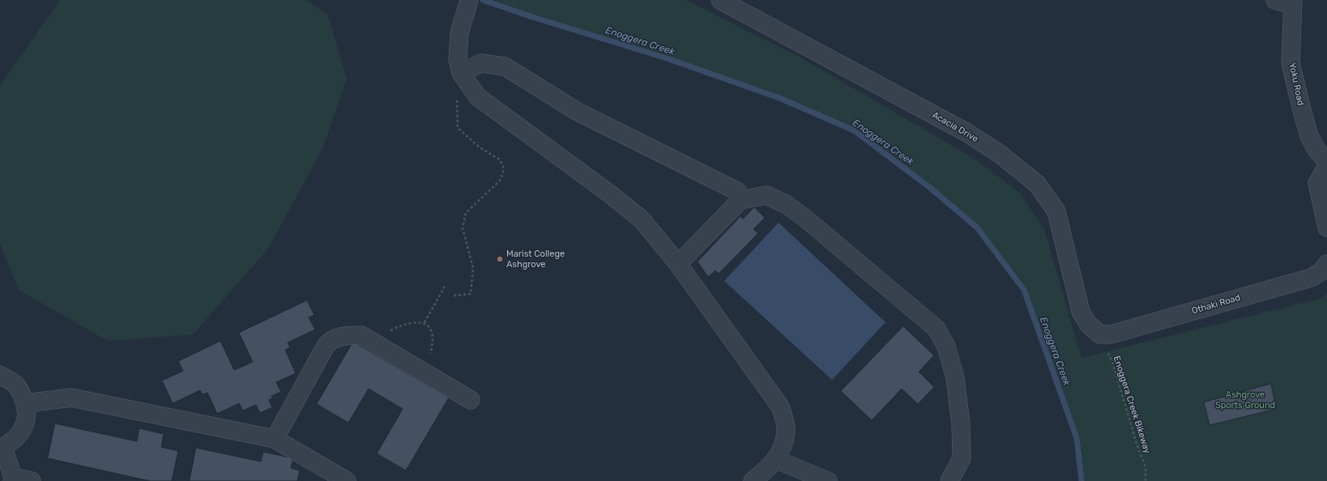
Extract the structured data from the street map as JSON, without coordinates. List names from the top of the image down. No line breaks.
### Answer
{"streets":{"street":["Yoku Road","Acacia Drive","Othaki Road"],"path":["Enoggera Creek Bikeway"]},"crossings":[["Acacia Drive","Othaki Road"],["Acacia Drive","Enoggera Creek Bikeway"],["Othaki Road","Enoggera Creek Bikeway"]],"water":["Enoggera Creek"],"parks":["Ashgrove Sports Ground"],"places":["Marist College Ashgrove"]}
